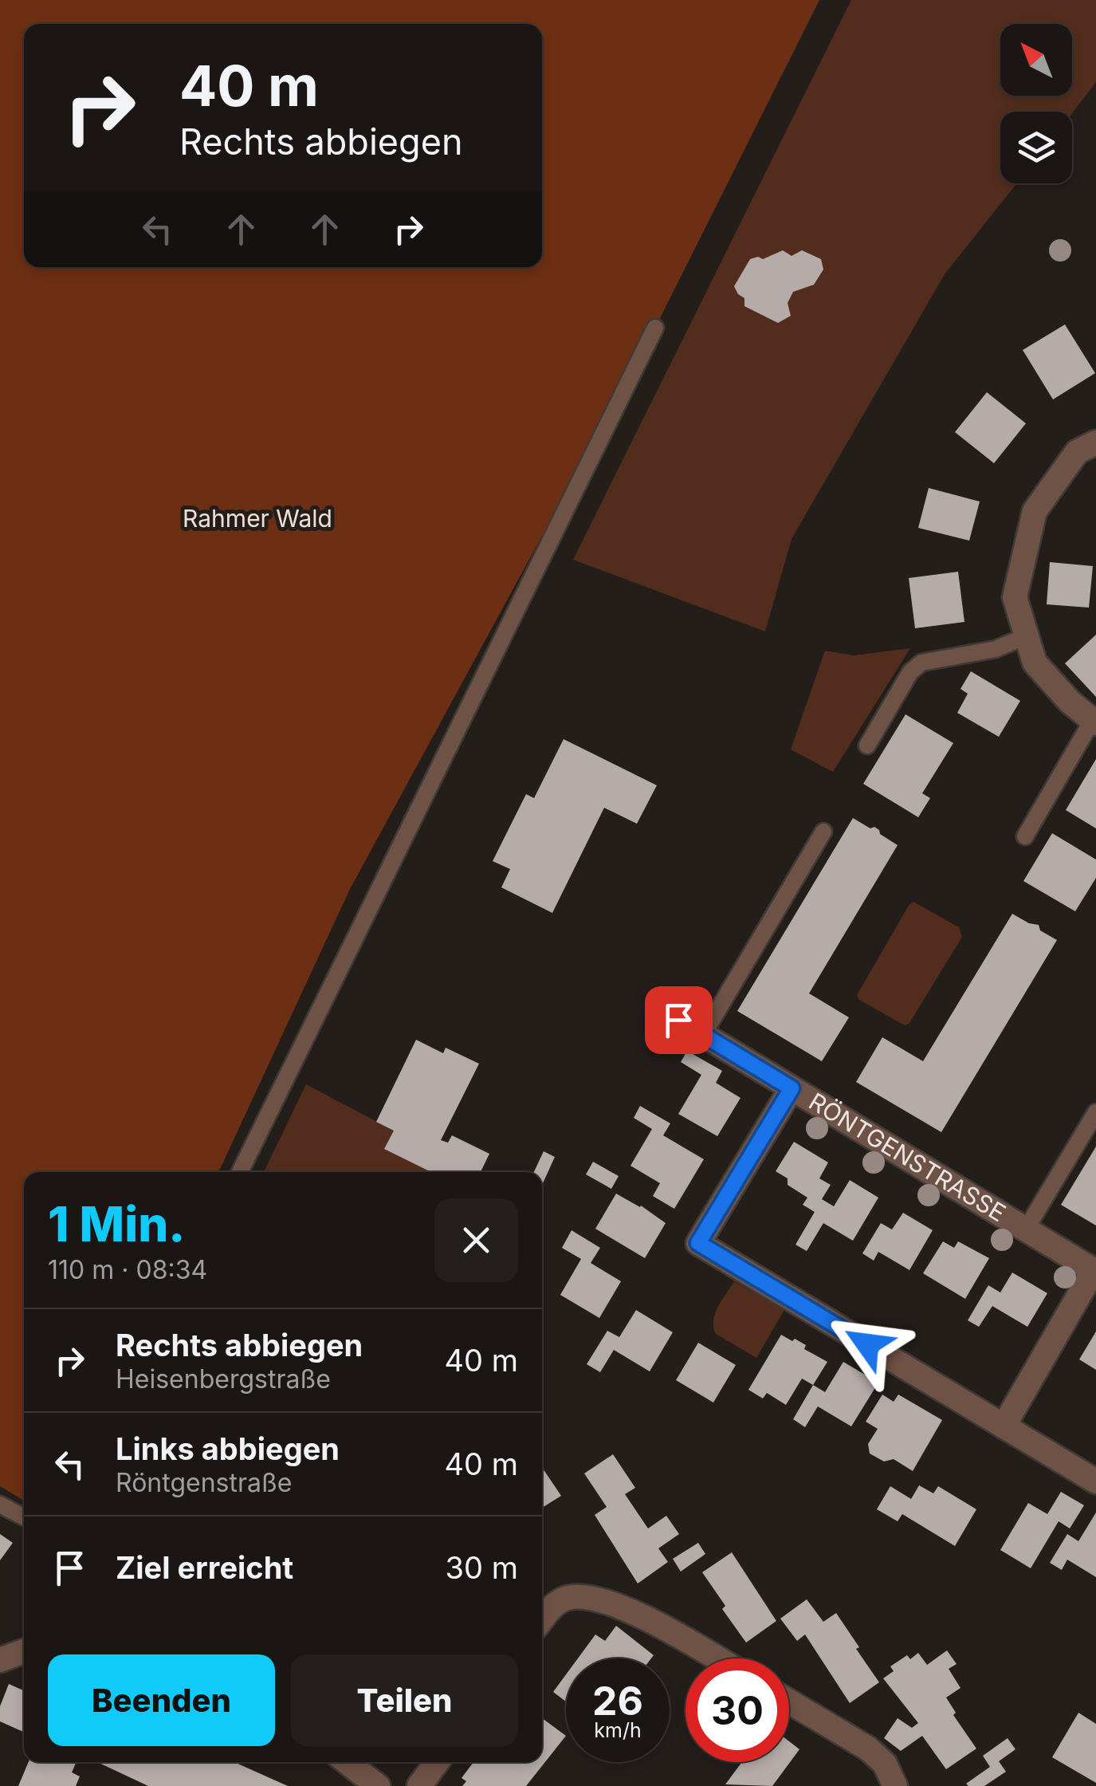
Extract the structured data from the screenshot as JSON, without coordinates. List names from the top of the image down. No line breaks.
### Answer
{"streets":{"street":["RÖNTGENSTRASSE"]},"parks":["Rahmer Wald"],"north":"top left","page":{"turn":["40 m","Rechts abbiegen"],"heading":["1 Min.","110 m · 08:34"],"list":[{"name":"Rechts abbiegen","note":"Heisenbergstraße","value":"40 m"},{"name":"Links abbiegen","note":"Röntgenstraße","value":"40 m"},{"name":"Ziel erreicht","value":"30 m"}],"buttons":["Beenden","Teilen"],"speed":"26 km/h","limit":"30"}}
